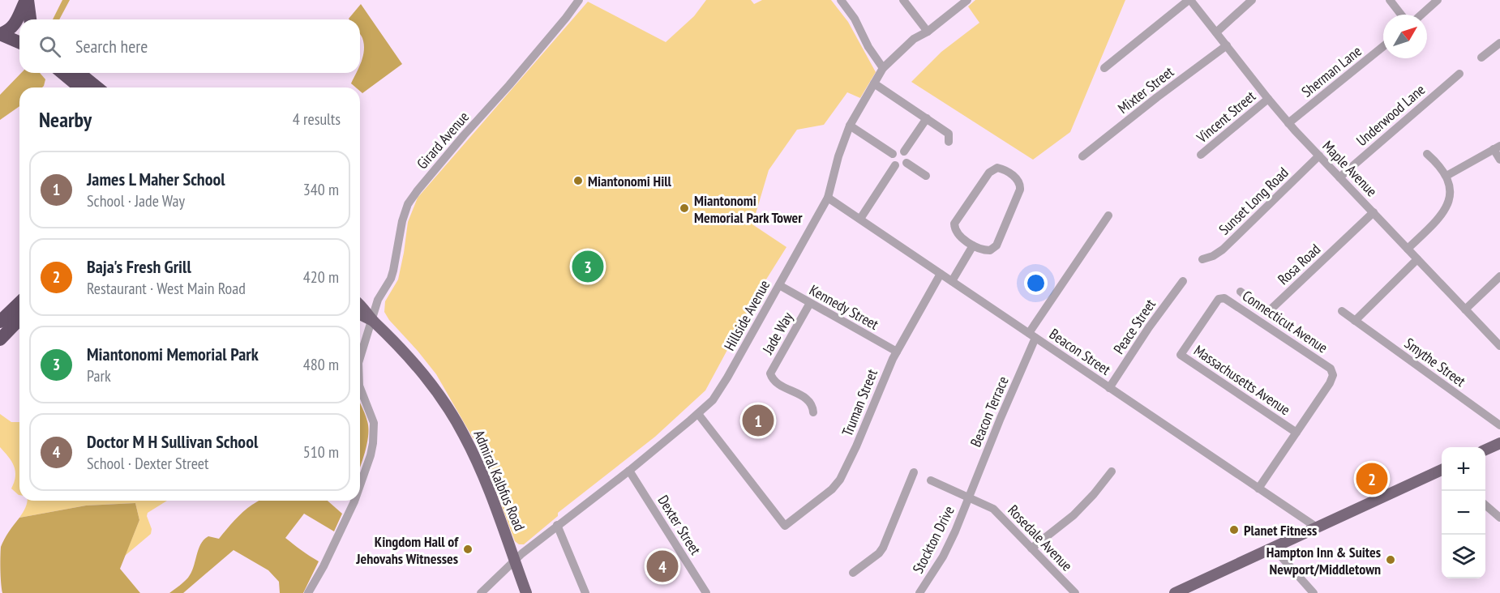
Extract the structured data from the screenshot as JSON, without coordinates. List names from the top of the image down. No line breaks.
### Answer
{"streets":{"main road":["Admiral Kalbfus Road"],"street":["Sherman Lane","Mixter Street","Underwood Lane","Vincent Street","Girard Avenue","Maple Avenue","Sunset Long Road","Rosa Road","Kennedy Street","Hillside Avenue","Connecticut Avenue","Peace Street","Jade Way","Beacon Street","Smythe Street","Massachusetts Avenue","Truman Street","Beacon Terrace","Dexter Street","Rosedale Avenue","Stockton Drive"]},"crossings":[["Sherman Lane","Maple Avenue"],["Mixter Street","Maple Avenue"],["Underwood Lane","Maple Avenue"],["Vincent Street","Maple Avenue"],["Girard Avenue","Admiral Kalbfus Road"],["Maple Avenue","Sunset Long Road"],["Maple Avenue","Rosa Road"],["Kennedy Street","Hillside Avenue"],["Kennedy Street","Jade Way"],["Kennedy Street","Truman Street"],["Hillside Avenue","Beacon Street"],["Hillside Avenue","Truman Street"],["Hillside Avenue","Admiral Kalbfus Road"],["Hillside Avenue","Dexter Street"],["Connecticut Avenue","Massachusetts Avenue"],["Peace Street","Beacon Street"],["Beacon Street","Truman Street"],["Beacon Street","Beacon Terrace"],["Beacon Terrace","Rosedale Avenue"],["Beacon Terrace","Stockton Drive"],["Rosedale Avenue","Stockton Drive"]],"places":["Miantonomi Hill","Miantonomi Memorial Park Tower","Planet Fitness","Kingdom Hall of Jehovahs Witnesses","Hampton Inn & Suites Newport/Middletown"],"north":"top right","page":{"search":"Search here","heading":["Nearby","4 results"],"list":[{"mark":"1","name":"James L Maher School","note":"School · Jade Way","value":"340 m"},{"mark":"2","name":"Baja's Fresh Grill","note":"Restaurant · West Main Road","value":"420 m"},{"mark":"3","name":"Miantonomi Memorial Park","note":"Park","value":"480 m"},{"mark":"4","name":"Doctor M H Sullivan School","note":"School · Dexter Street","value":"510 m"}],"pins":["3","1","2","4"],"map_buttons":["+","−"]}}
